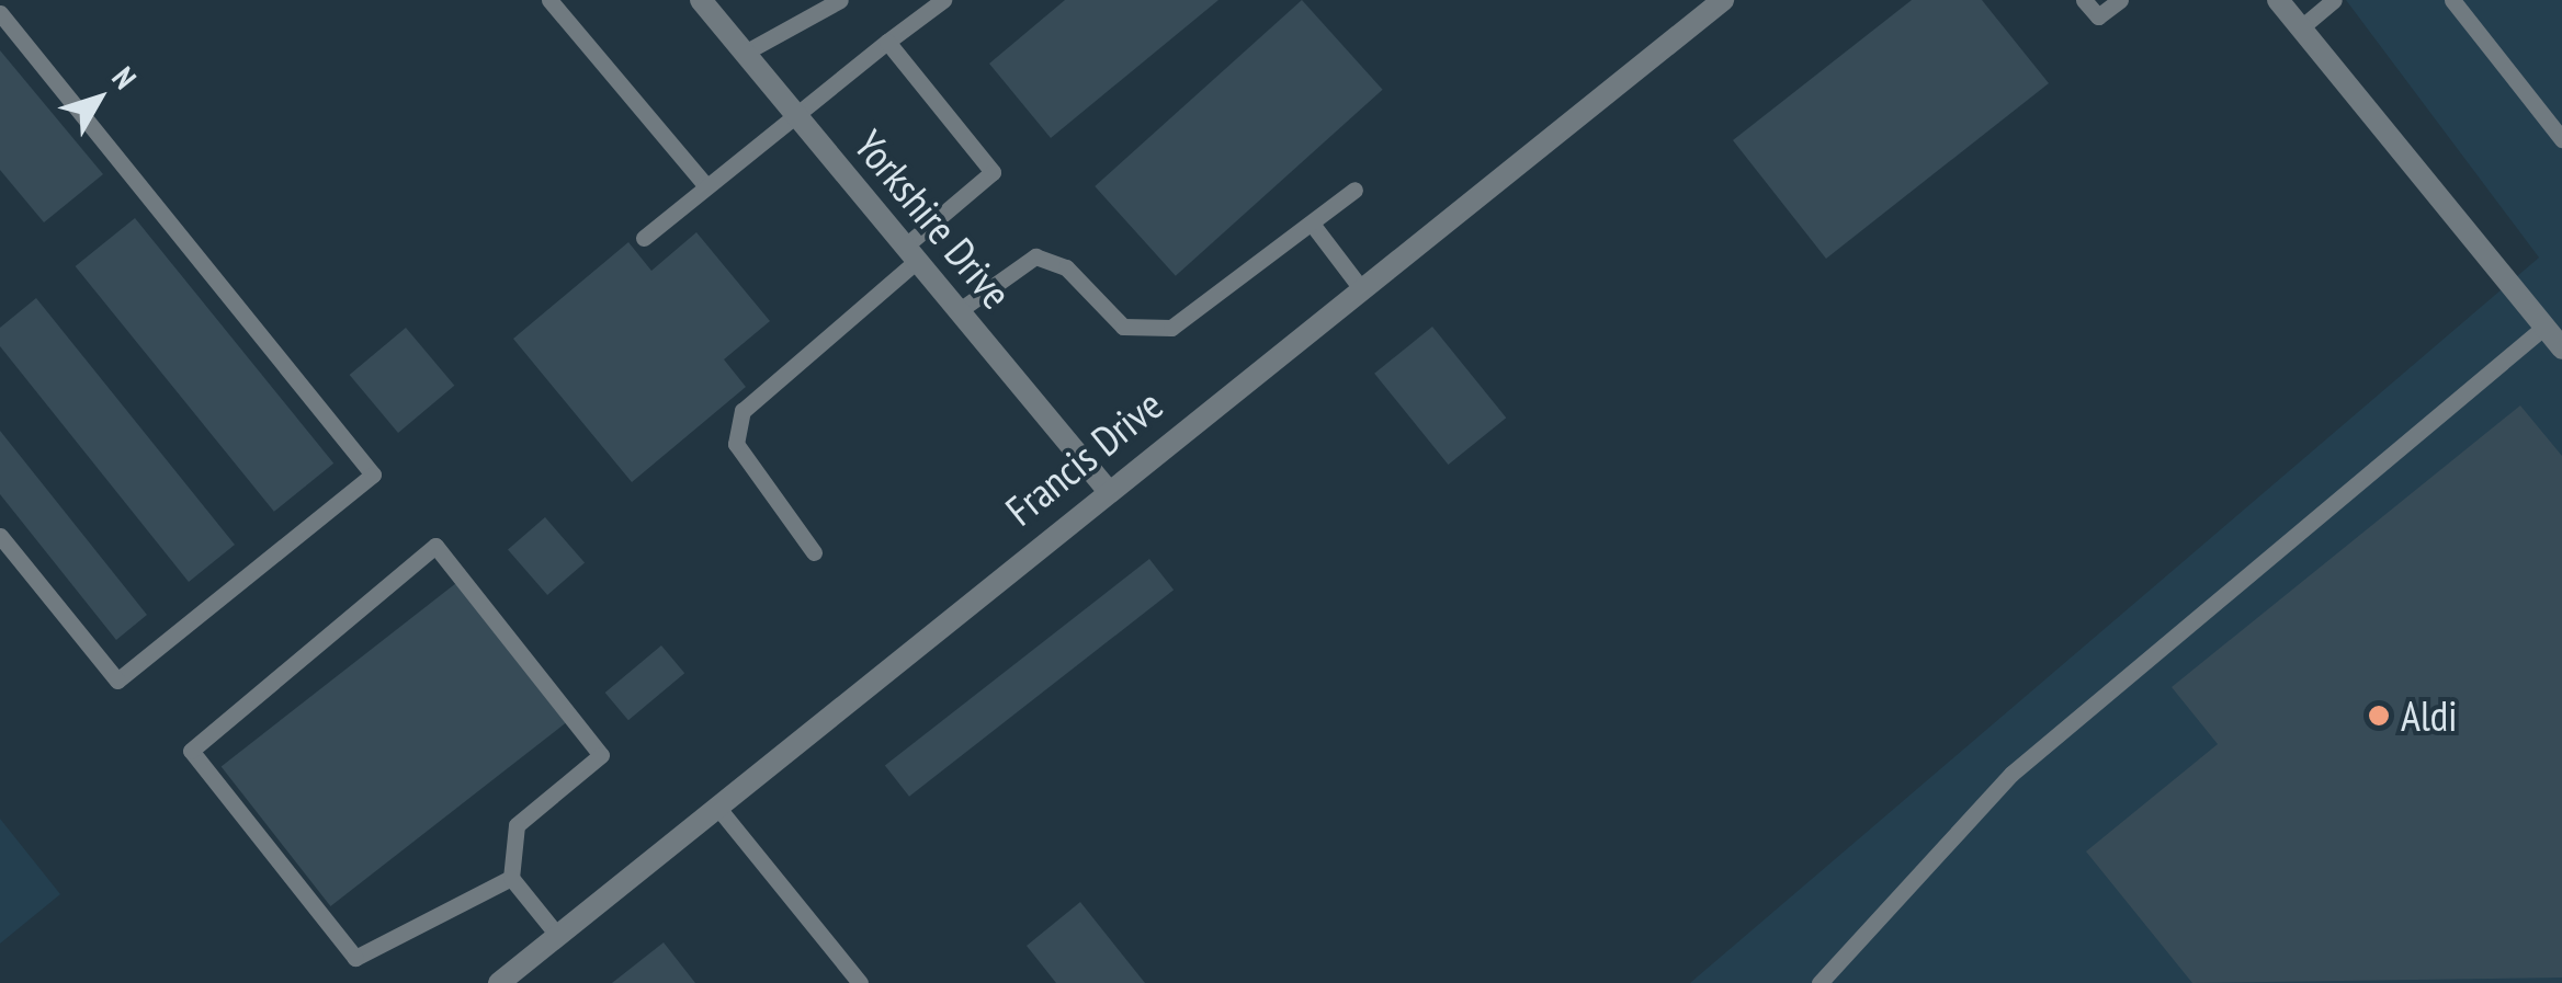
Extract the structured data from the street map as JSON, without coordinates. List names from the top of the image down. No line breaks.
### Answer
{"streets":{"street":["Yorkshire Drive","Francis Drive"]},"crossings":[["Yorkshire Drive","Francis Drive"]],"places":["Aldi"],"north":"top right"}
